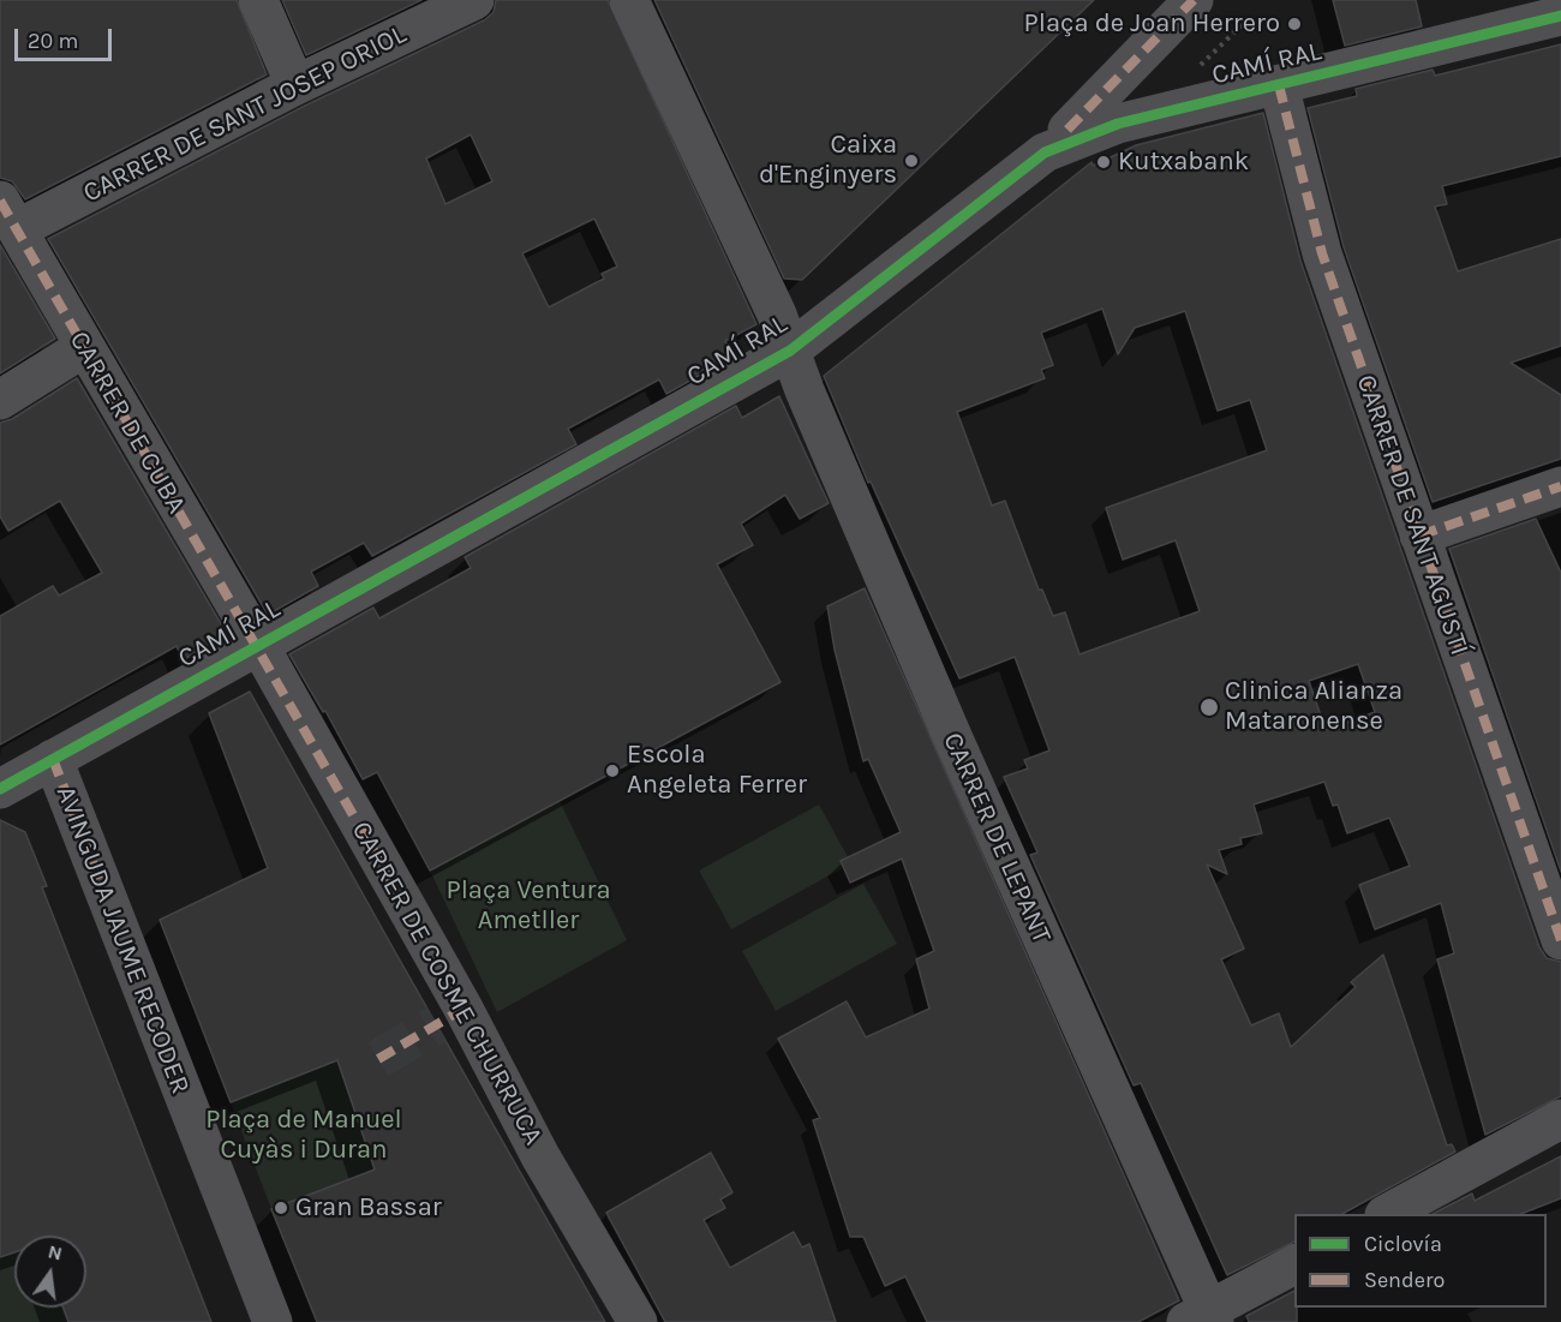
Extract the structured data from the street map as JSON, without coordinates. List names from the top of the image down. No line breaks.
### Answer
{"streets":{"street":["CAMÍ RAL","CARRER DE SANT JOSEP ORIOL","CARRER DE CUBA","CARRER DE SANT AGUSTÍ","CARRER DE LEPANT","AVINGUDA JAUME RECODER","CARRER DE COSME CHURRUCA"]},"crossings":[["CAMÍ RAL","CARRER DE CUBA"],["CAMÍ RAL","CARRER DE SANT AGUSTÍ"],["CAMÍ RAL","CARRER DE LEPANT"],["CAMÍ RAL","AVINGUDA JAUME RECODER"],["CAMÍ RAL","CARRER DE COSME CHURRUCA"],["CARRER DE SANT JOSEP ORIOL","CARRER DE CUBA"],["CARRER DE CUBA","CARRER DE COSME CHURRUCA"]],"parks":["Plaça Ventura Ametller","Plaça de Manuel Cuyàs i Duran"],"places":["Plaça de Joan Herrero","Caixa d'Enginyers","Kutxabank","Clinica Alianza Mataronense","Escola Angeleta Ferrer","Gran Bassar"],"legend":["Ciclovía","Sendero"],"scale_bar":"20 m","north":"top"}
